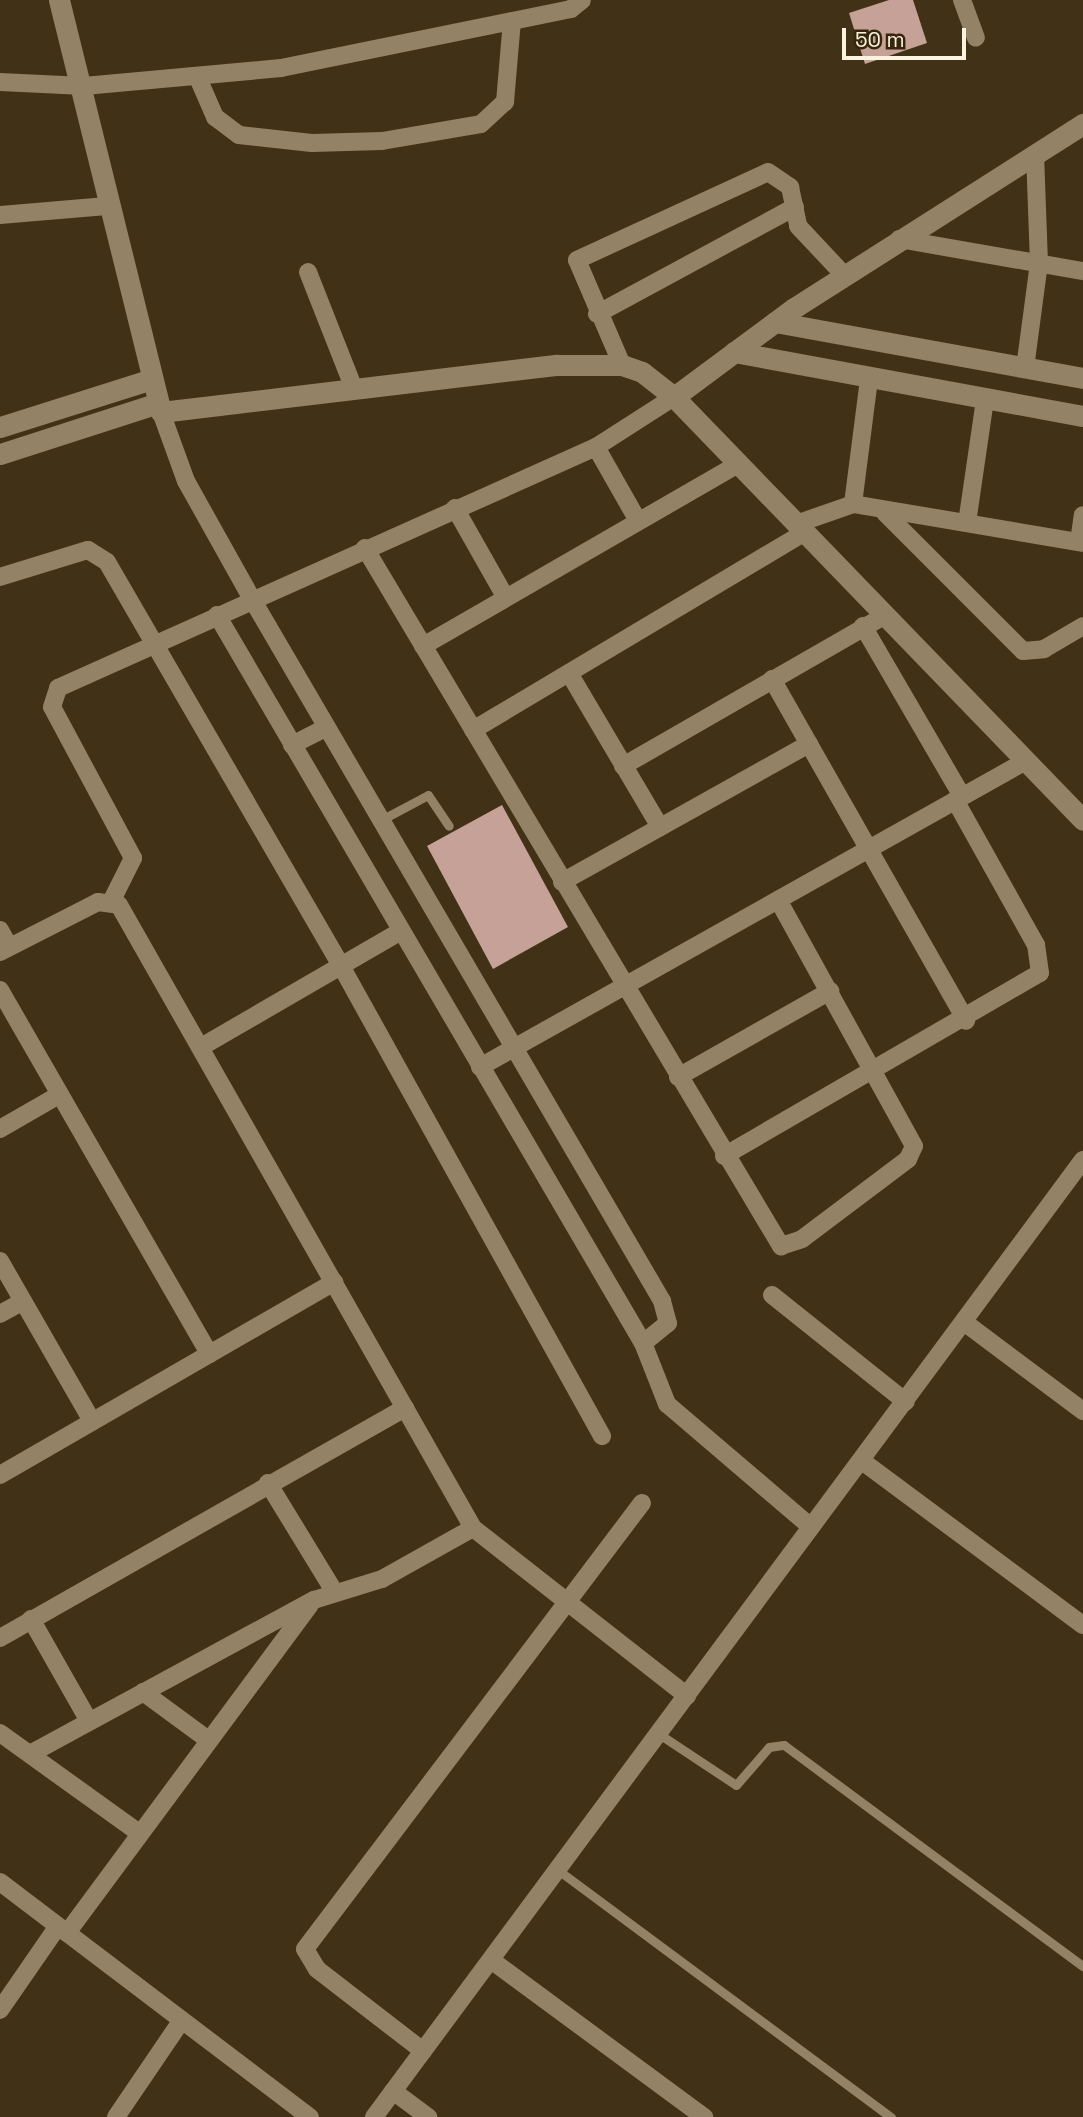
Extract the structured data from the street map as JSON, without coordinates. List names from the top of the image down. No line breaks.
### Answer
{"scale_bar":"50 m"}
